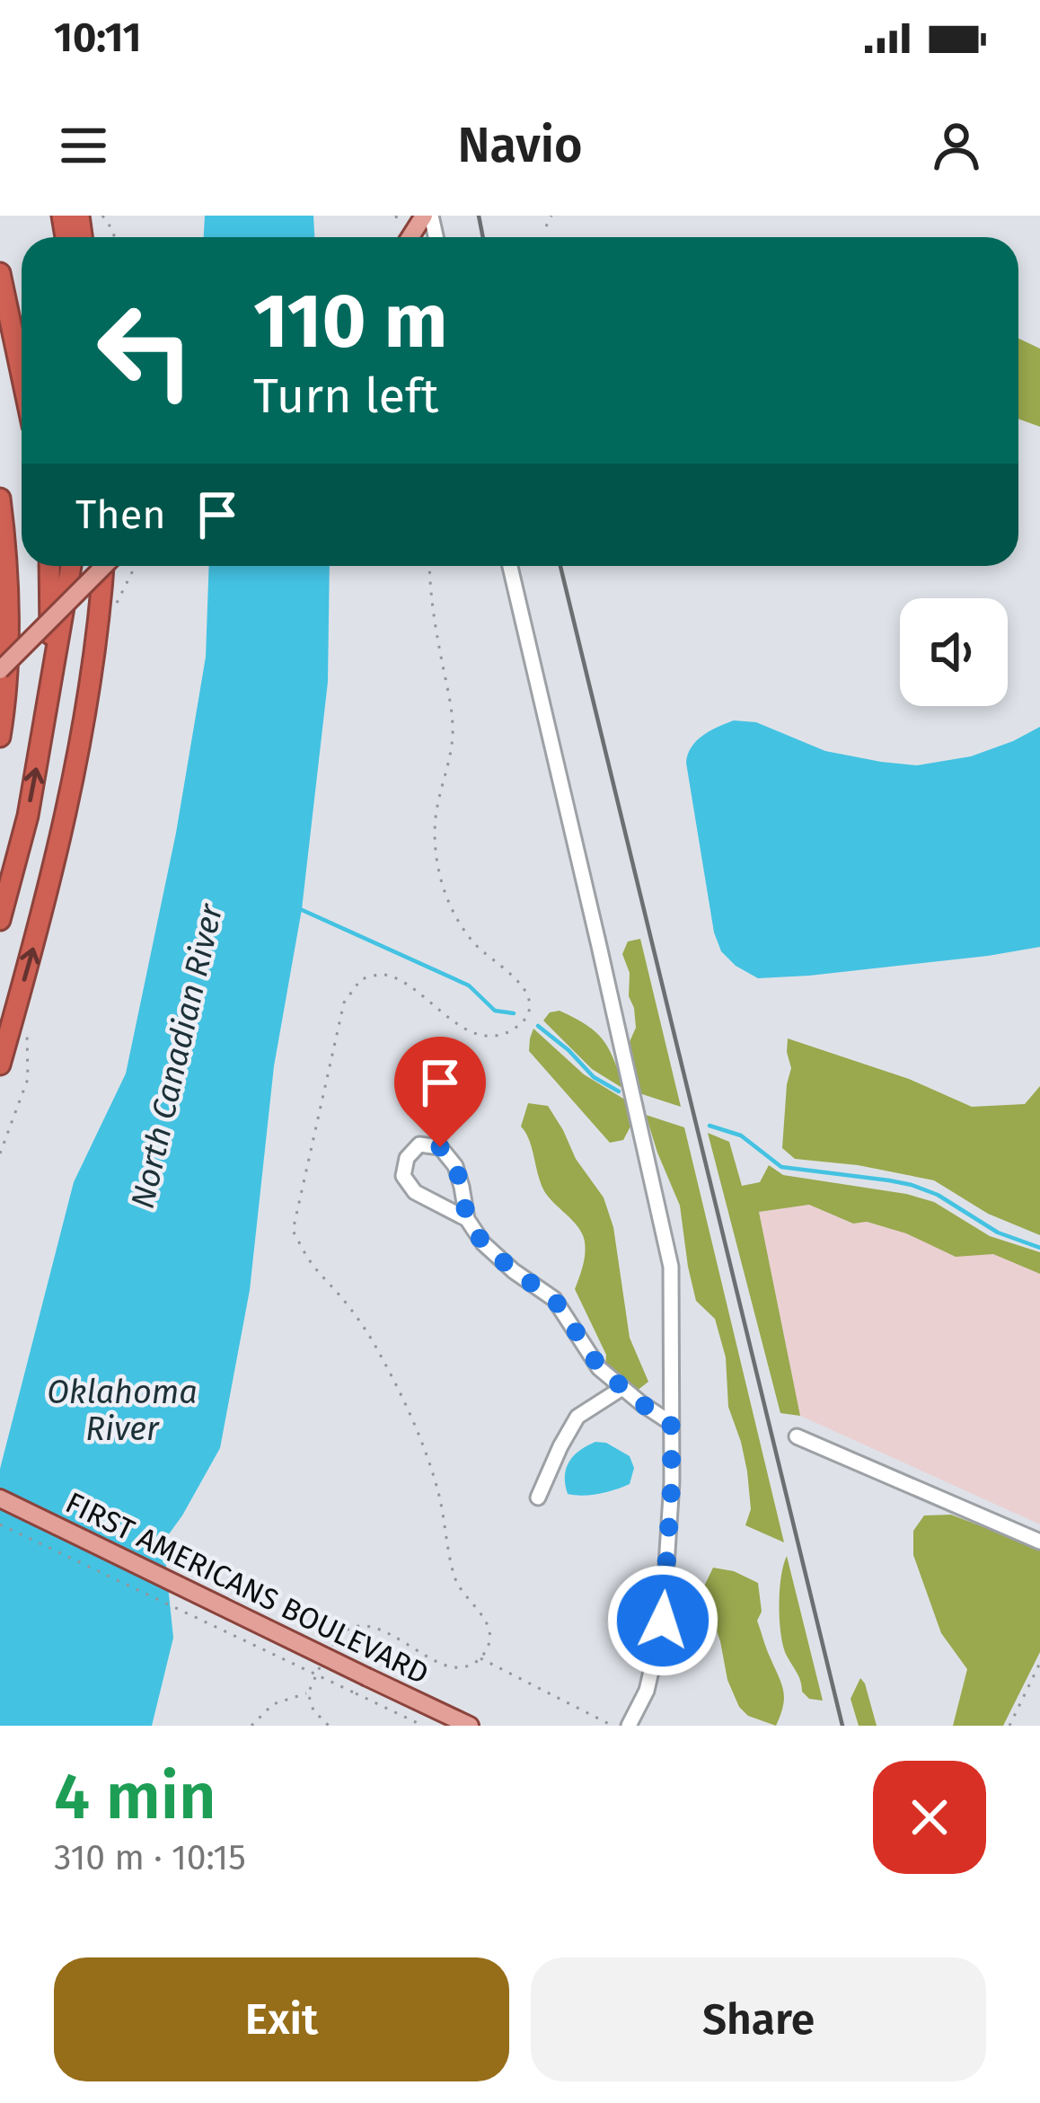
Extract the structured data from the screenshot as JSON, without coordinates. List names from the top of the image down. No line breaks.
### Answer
{"streets":{"main road":["FIRST AMERICANS BOULEVARD"]},"water":["North Canadian River","Oklahoma River"],"page":{"status":"10:11","header":"Navio","turn":["110 m","Turn left"],"then":"Then","heading":["4 min","310 m · 10:15"],"buttons":["Exit","Share"]}}
